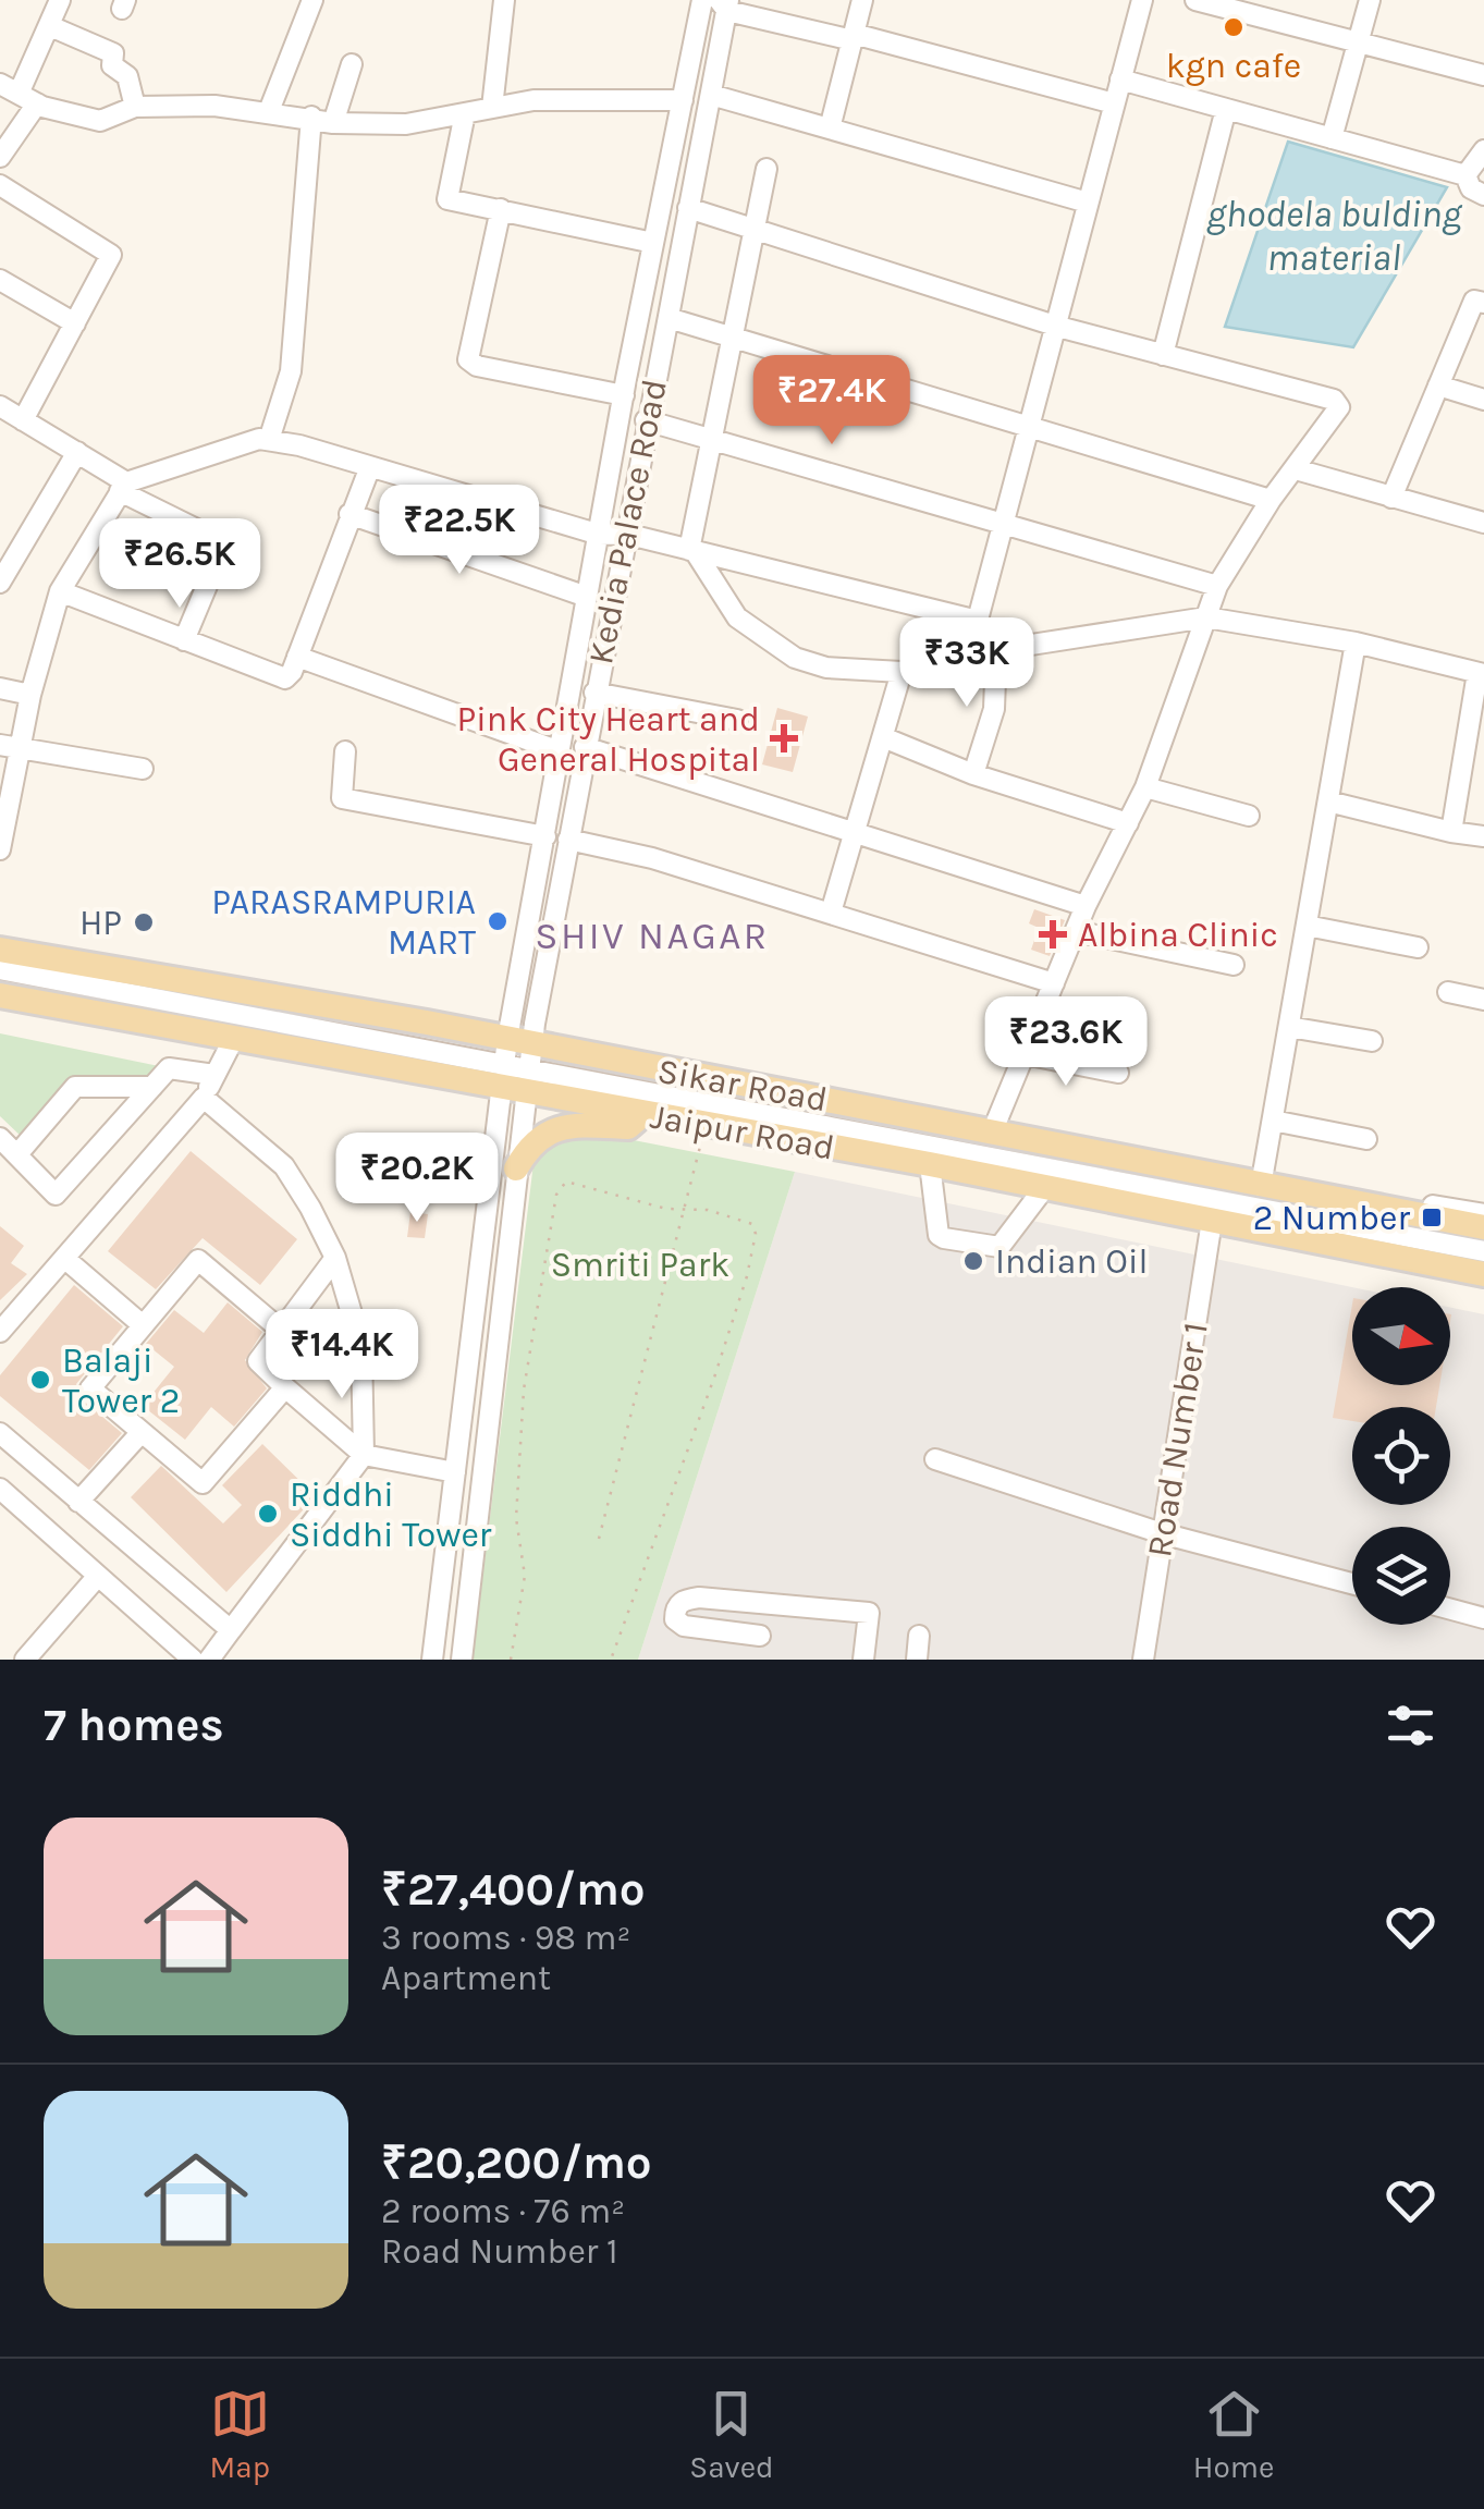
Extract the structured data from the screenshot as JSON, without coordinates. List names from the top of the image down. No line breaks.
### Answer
{"streets":{"main road":["Sikar Road","Jaipur Road"],"street":["Kedia Palace Road","Road Number 1"]},"crossings":[["Kedia Palace Road","Sikar Road"],["Kedia Palace Road","Jaipur Road"],["Sikar Road","Jaipur Road"],["Jaipur Road","Road Number 1"]],"districts":["SHIV NAGAR"],"water":["ghodela bulding material"],"parks":["Smriti Park"],"places":{"other":["kgn cafe","PARASRAMPURIA MART","HP","Indian Oil","Balaji Tower 2","Riddhi Siddhi Tower"],"health":["Pink City Heart and General Hospital","Albina Clinic"],"transit":["2 Number"]},"north":"right","page":{"price":["₹27.4K","₹22.5K","₹26.5K","₹33K","₹23.6K","₹20.2K","₹14.4K"],"heading":"7 homes","list":[{"name":"₹27,400/mo","note":"3 rooms · 98 m² · Apartment"},{"name":"₹20,200/mo","note":"2 rooms · 76 m² · Road Number 1"}],"tabs":["Map","Saved","Home"]}}
